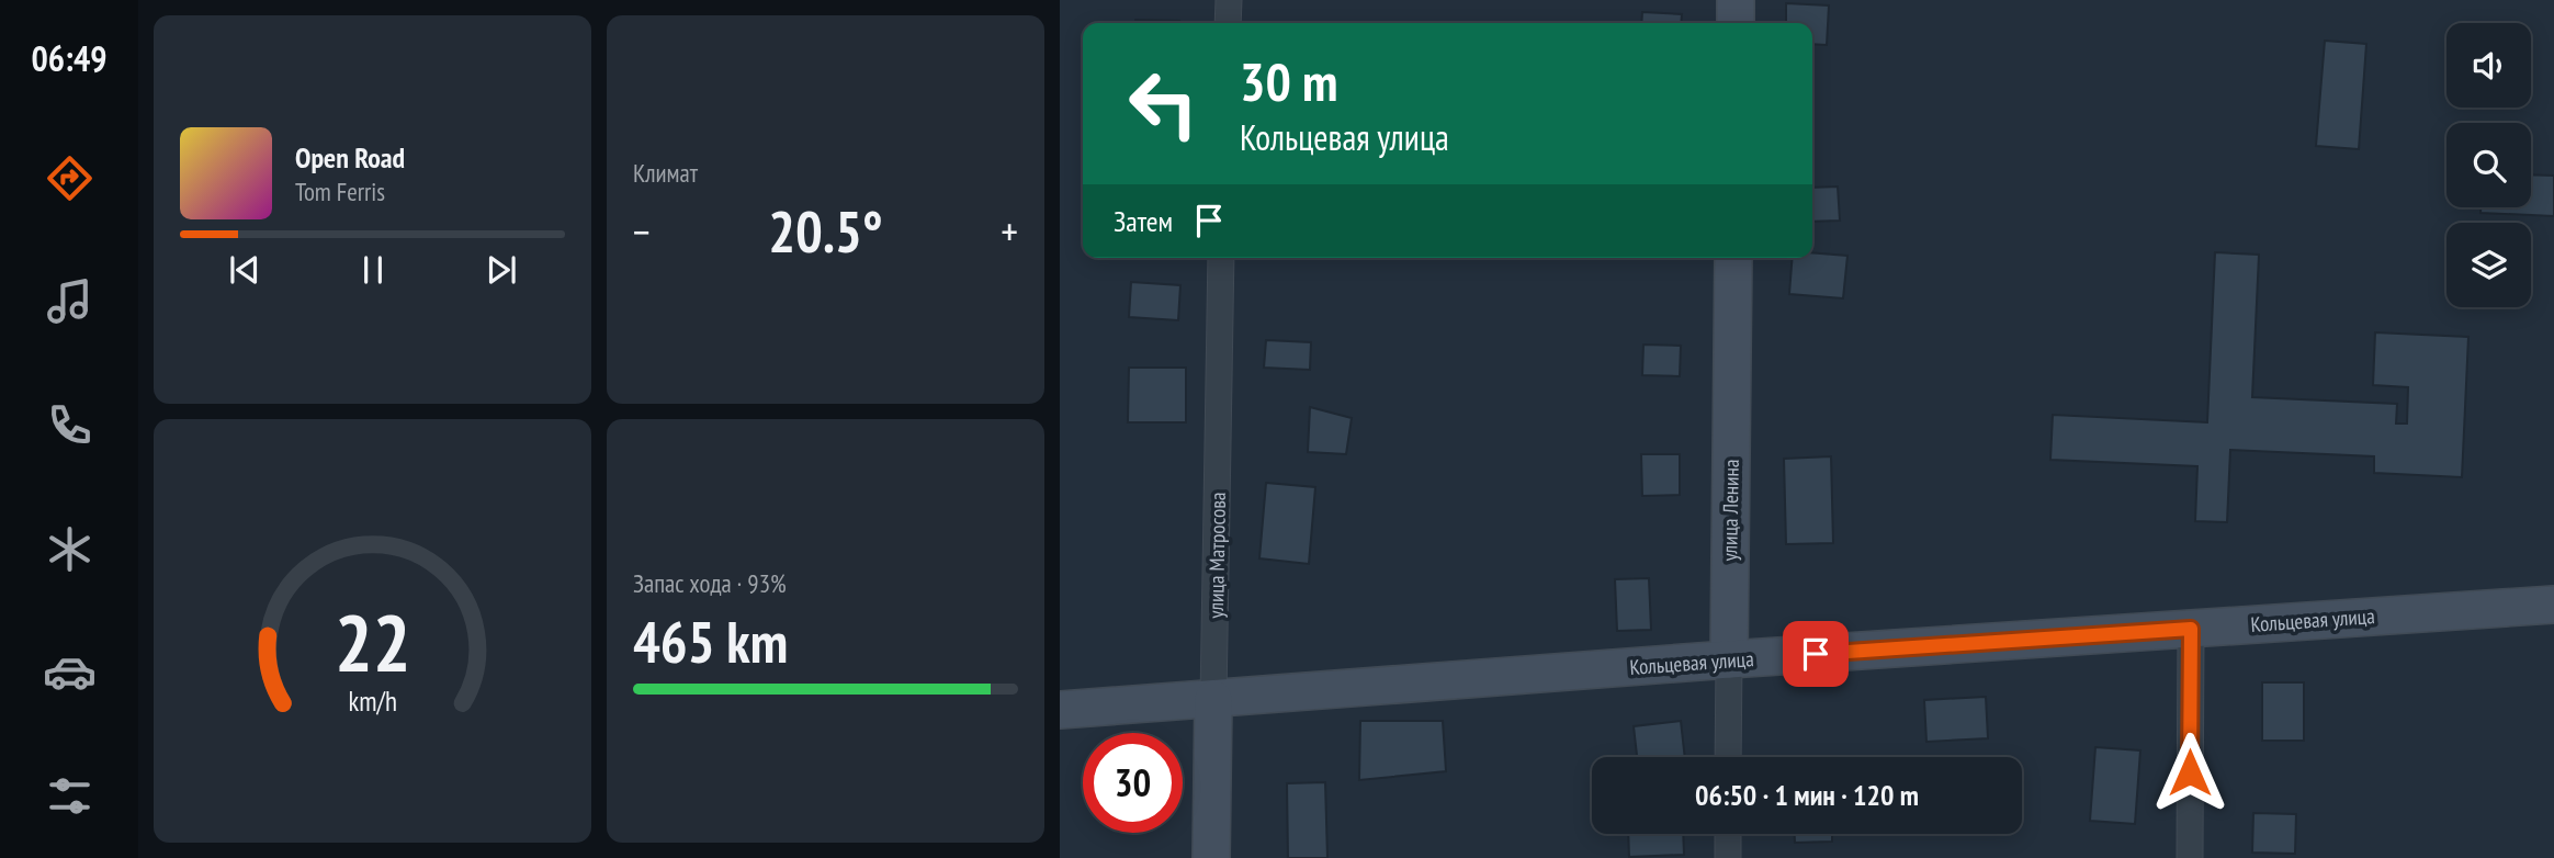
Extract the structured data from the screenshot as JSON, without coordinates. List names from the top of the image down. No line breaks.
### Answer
{"streets":{"street":["улица Ленина","улица Матросова","Кольцевая улица"]},"crossings":[["улица Ленина","Кольцевая улица"],["улица Матросова","Кольцевая улица"]],"page":{"tabs":"06:49","tile":["Климат",["Запас хода · 93%","465 km"]],"turn":["30 m","Кольцевая улица"],"song":["Open Road","Tom Ferris"],"then":"Затем","heat":["−","20.5°","+"],"limit":"30","trip":"06:50 · 1 мин · 120 m","gauge":["22","km/h"]}}
